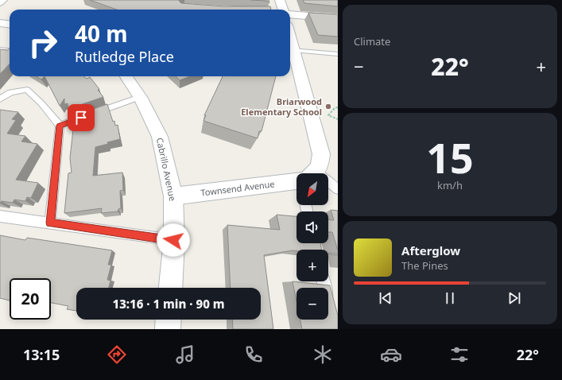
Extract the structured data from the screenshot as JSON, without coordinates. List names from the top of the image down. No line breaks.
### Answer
{"streets":{"street":["Cabrillo Avenue","Townsend Avenue"]},"crossings":[["Cabrillo Avenue","Townsend Avenue"]],"places":["Briarwood Elementary School"],"north":"bottom left","page":{"tile":["Climate",["15","km/h"]],"turn":["40 m","Rutledge Place"],"heat":["−","22°","+"],"map_buttons":["+","−"],"song":["Afterglow","The Pines"],"limit":"20","trip":"13:16 · 1 min · 90 m","tabs":["13:15","22°"]}}
